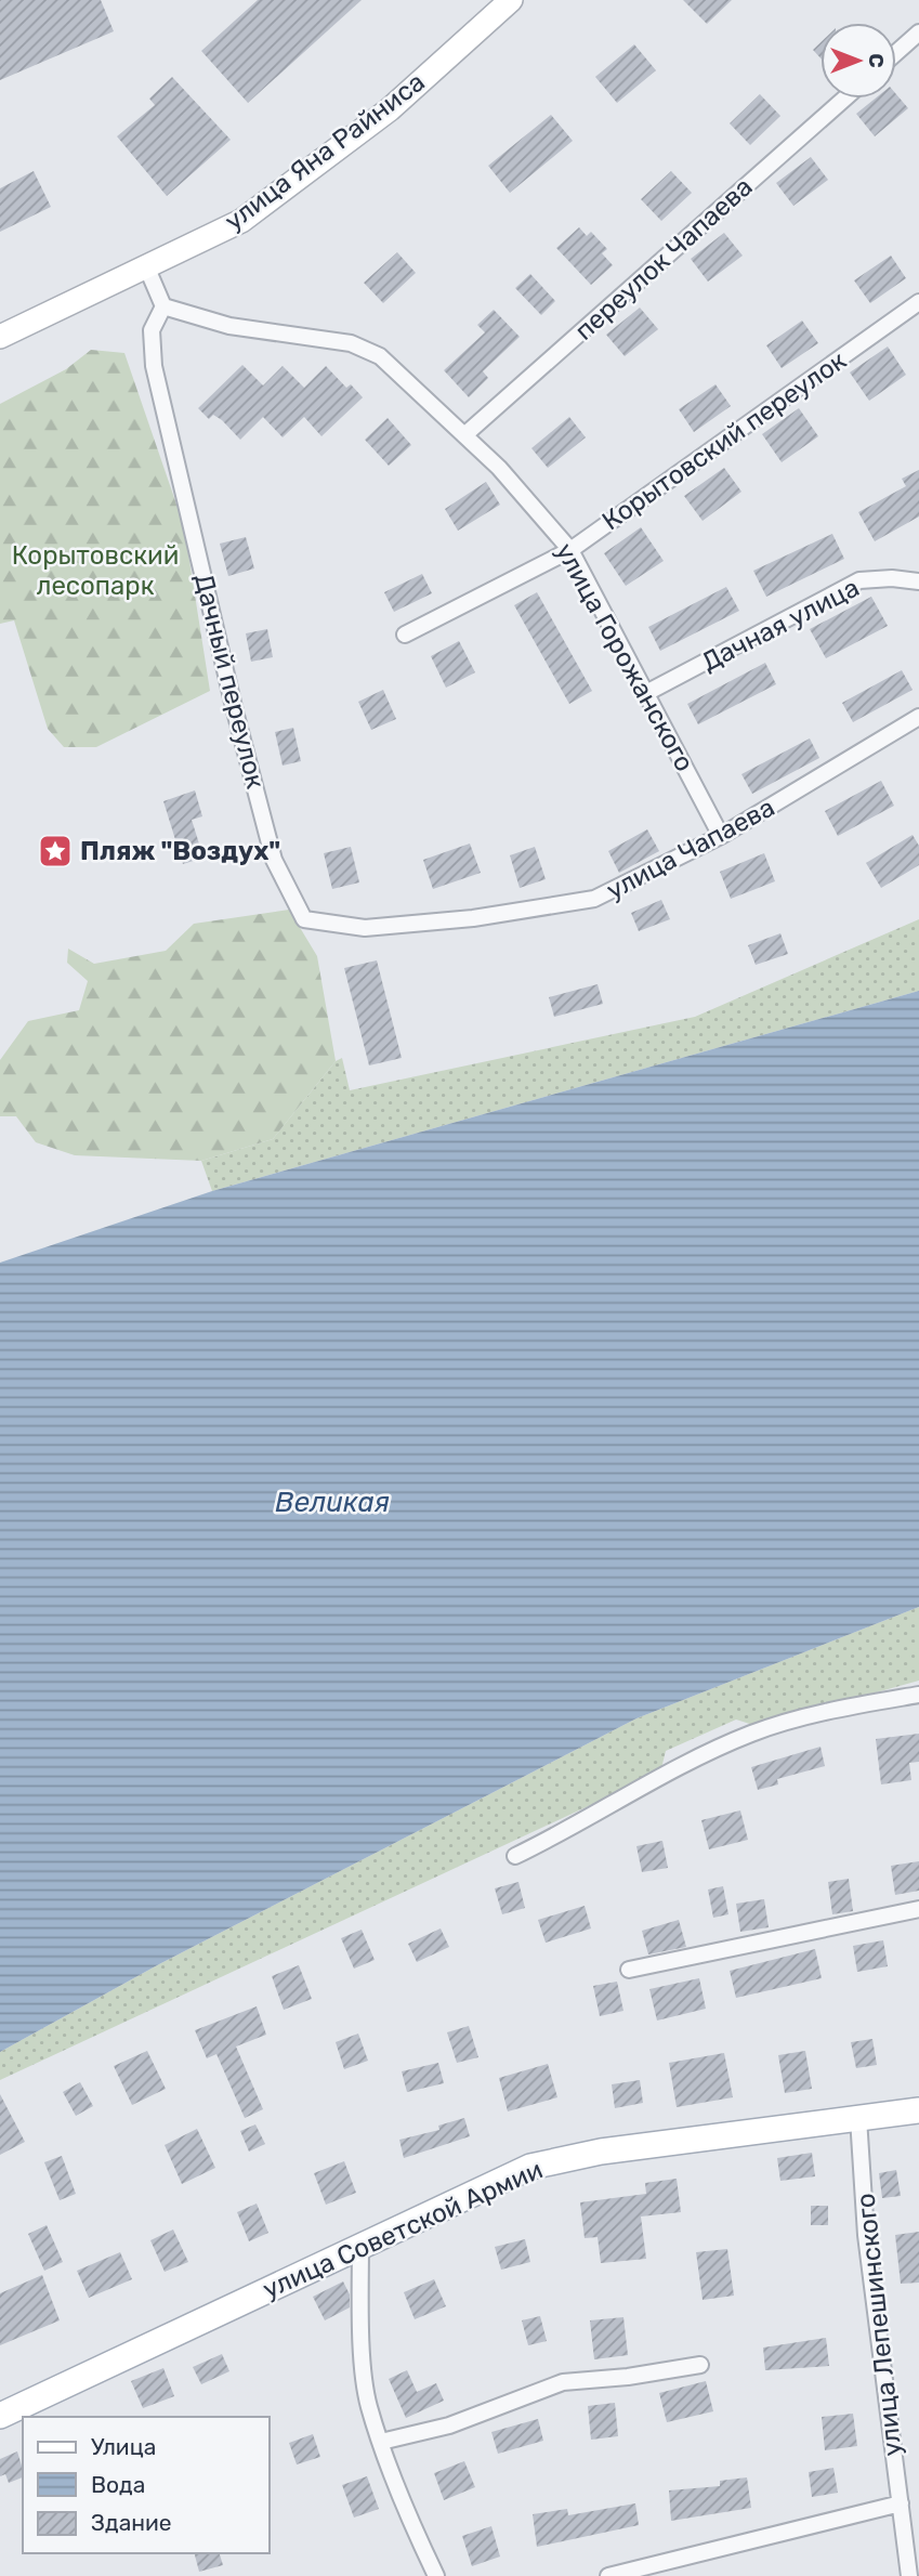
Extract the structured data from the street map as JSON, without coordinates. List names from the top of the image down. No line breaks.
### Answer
{"streets":{"main road":["улица Советской Армии"],"street":["улица Яна Райниса","переулок Чапаева","Корытовский переулок","Дачная улица","улица Горожанского","Дачный переулок","улица Чапаева","улица Лепешинского"]},"crossings":[["переулок Чапаева","улица Горожанского"],["Корытовский переулок","улица Горожанского"],["Дачная улица","улица Горожанского"],["улица Горожанского","Дачный переулок"],["улица Горожанского","улица Чапаева"],["Дачный переулок","улица Чапаева"],["улица Советской Армии","улица Лепешинского"]],"water":["Великая"],"parks":["Корытовский лесопарк"],"places":{"place":["Пляж \"Воздух\""]},"legend":["Улица","Вода","Здание"],"north":"right"}
